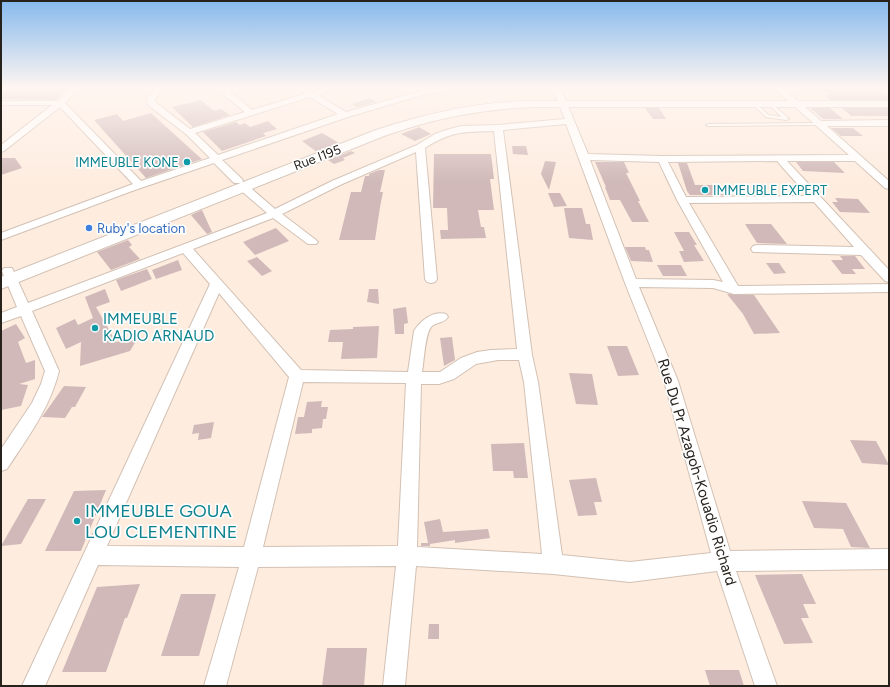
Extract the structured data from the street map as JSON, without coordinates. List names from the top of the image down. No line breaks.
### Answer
{"streets":{"main road":["Rue I195"],"street":["Rue Du Pr Azagoh-Kouadio Richard"]},"places":["IMMEUBLE KONE","IMMEUBLE EXPERT","Ruby's location","IMMEUBLE KADIO ARNAUD","IMMEUBLE GOUA LOU CLEMENTINE"]}
